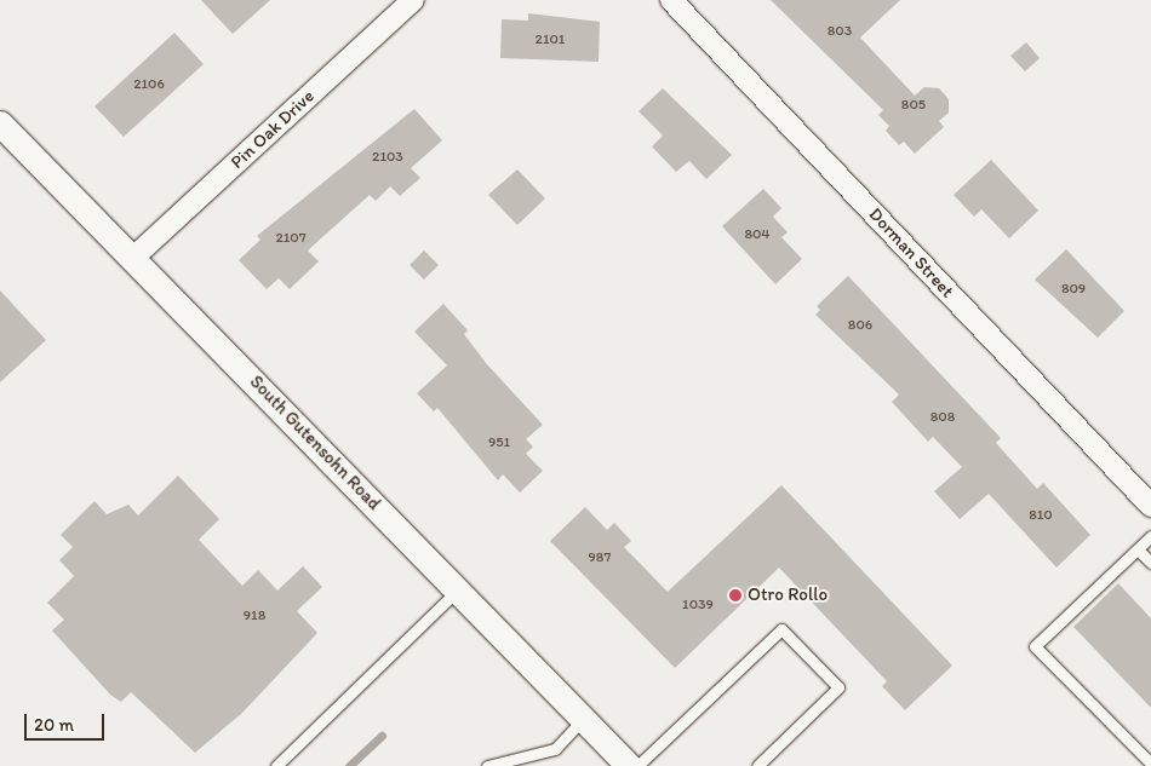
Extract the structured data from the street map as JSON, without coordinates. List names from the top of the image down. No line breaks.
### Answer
{"streets":{"street":["Pin Oak Drive","Dorman Street","South Gutensohn Road"]},"crossings":[["Pin Oak Drive","South Gutensohn Road"]],"places":["Otro Rollo"],"house_numbers":["803","2101","2106","805","2103","804","2107","809","806","808","951","810","987","1039","918"],"scale_bar":"20 m"}
